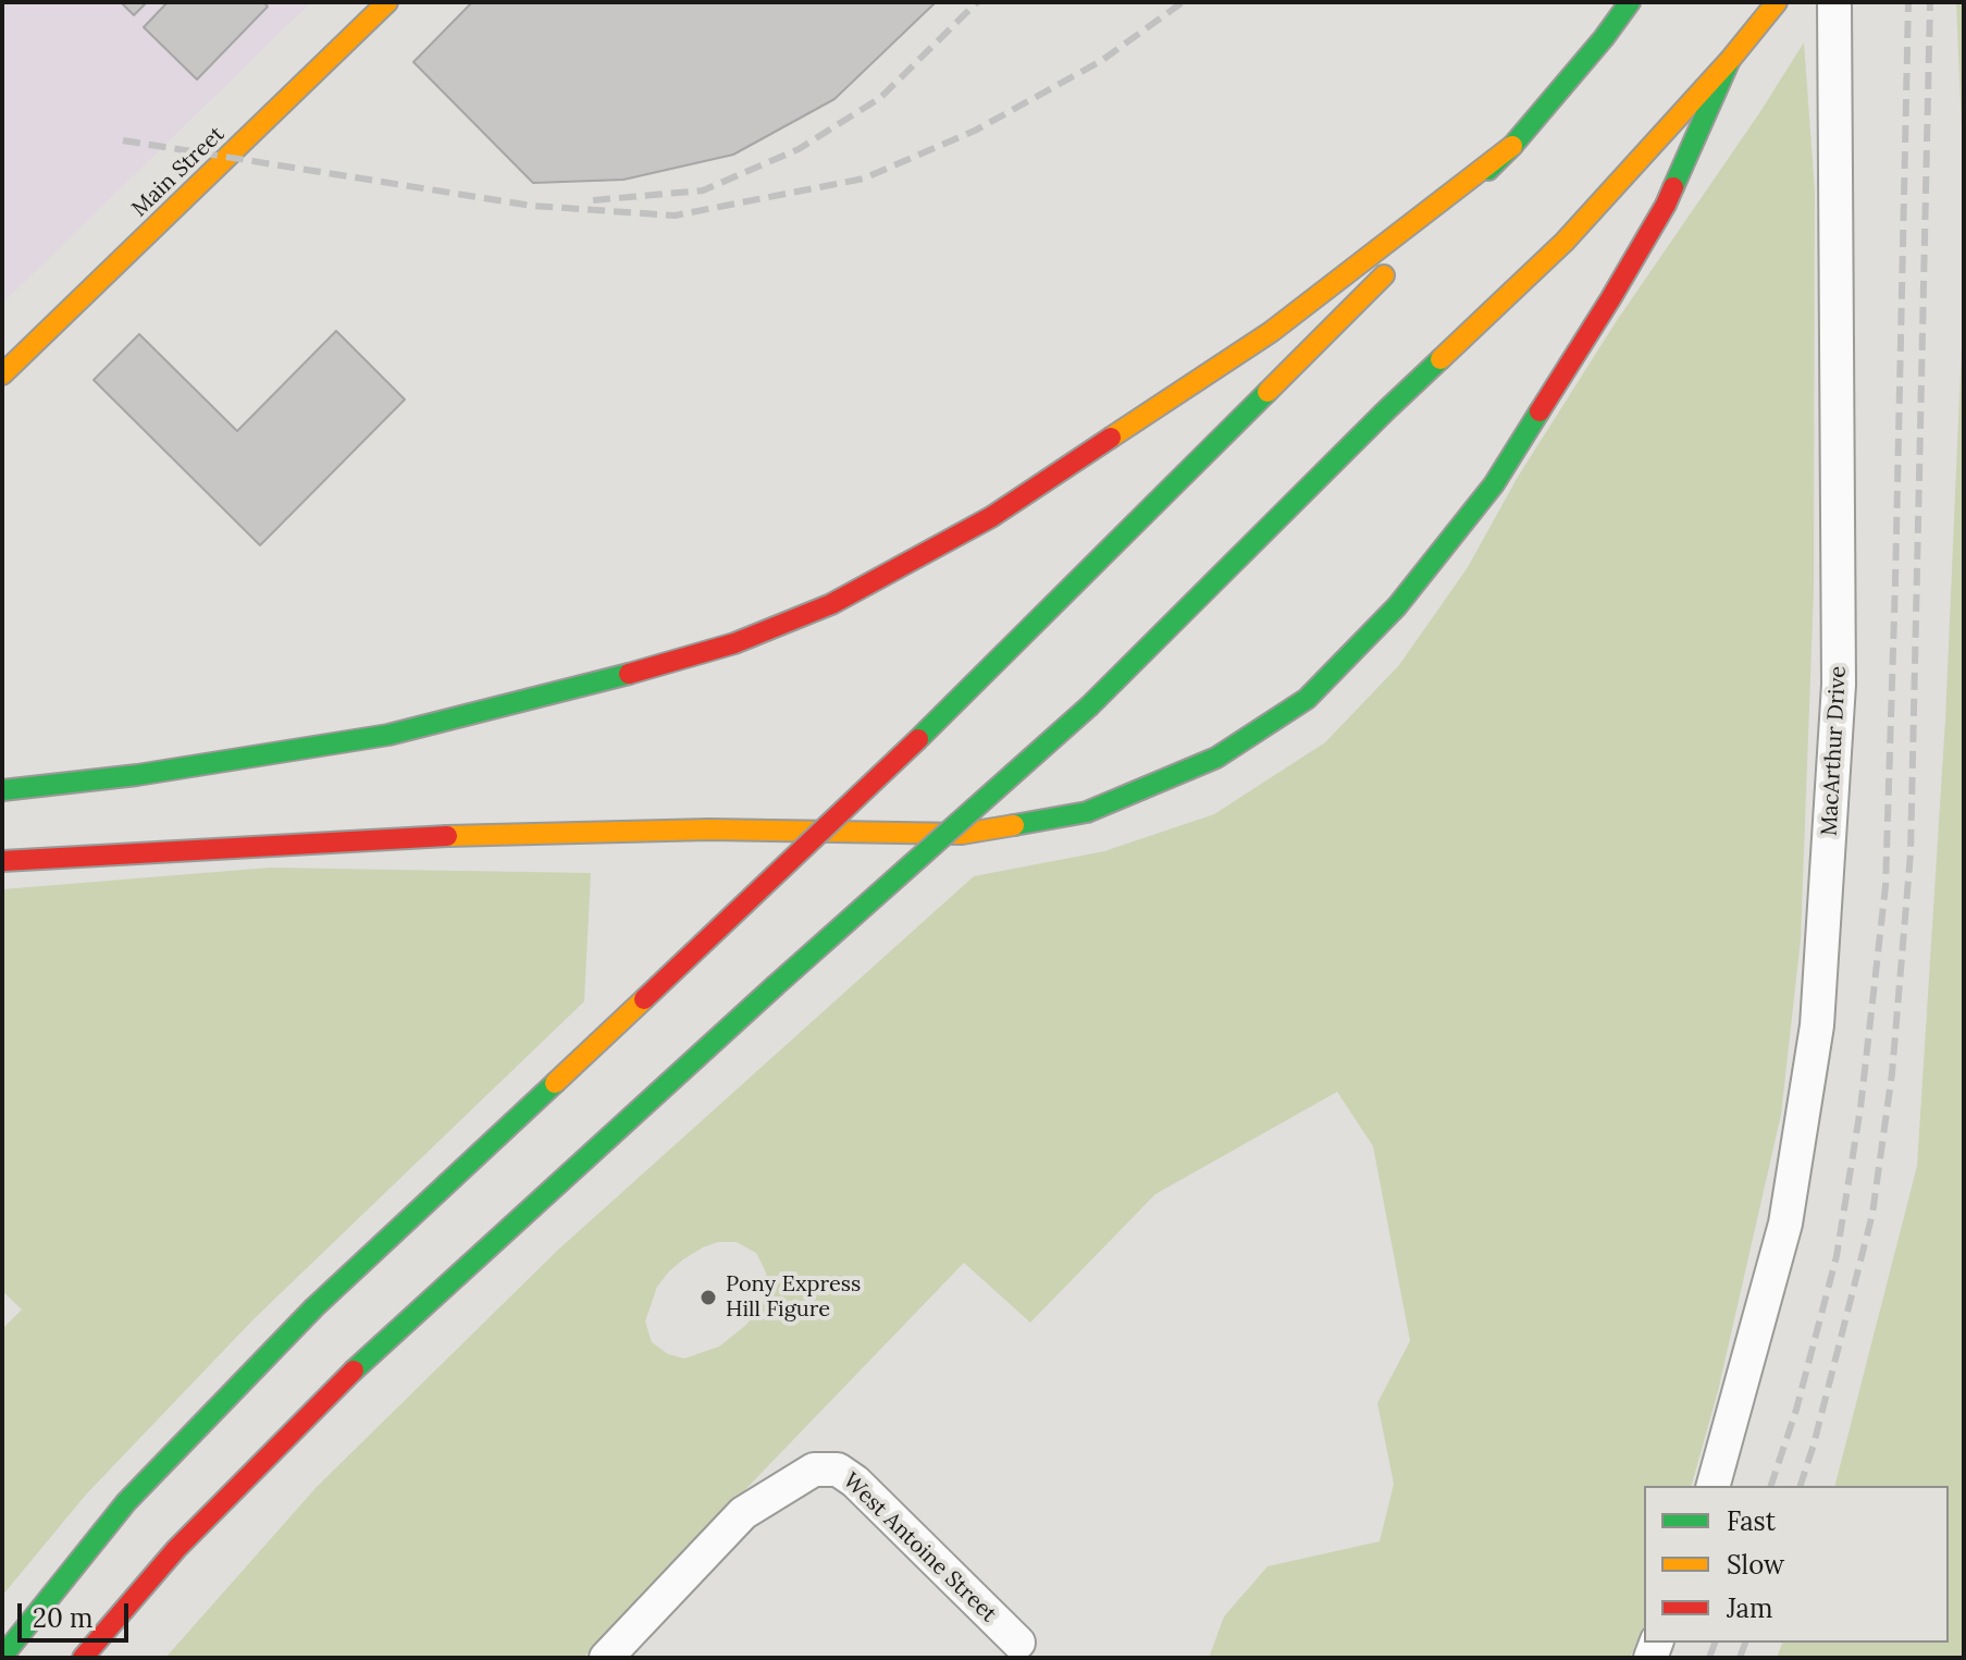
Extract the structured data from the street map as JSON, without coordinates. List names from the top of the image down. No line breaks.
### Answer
{"streets":{"main road":["Main Street"],"street":["MacArthur Drive","West Antoine Street"]},"places":["Pony Express Hill Figure"],"legend":["Fast","Slow","Jam"],"scale_bar":"20 m"}
